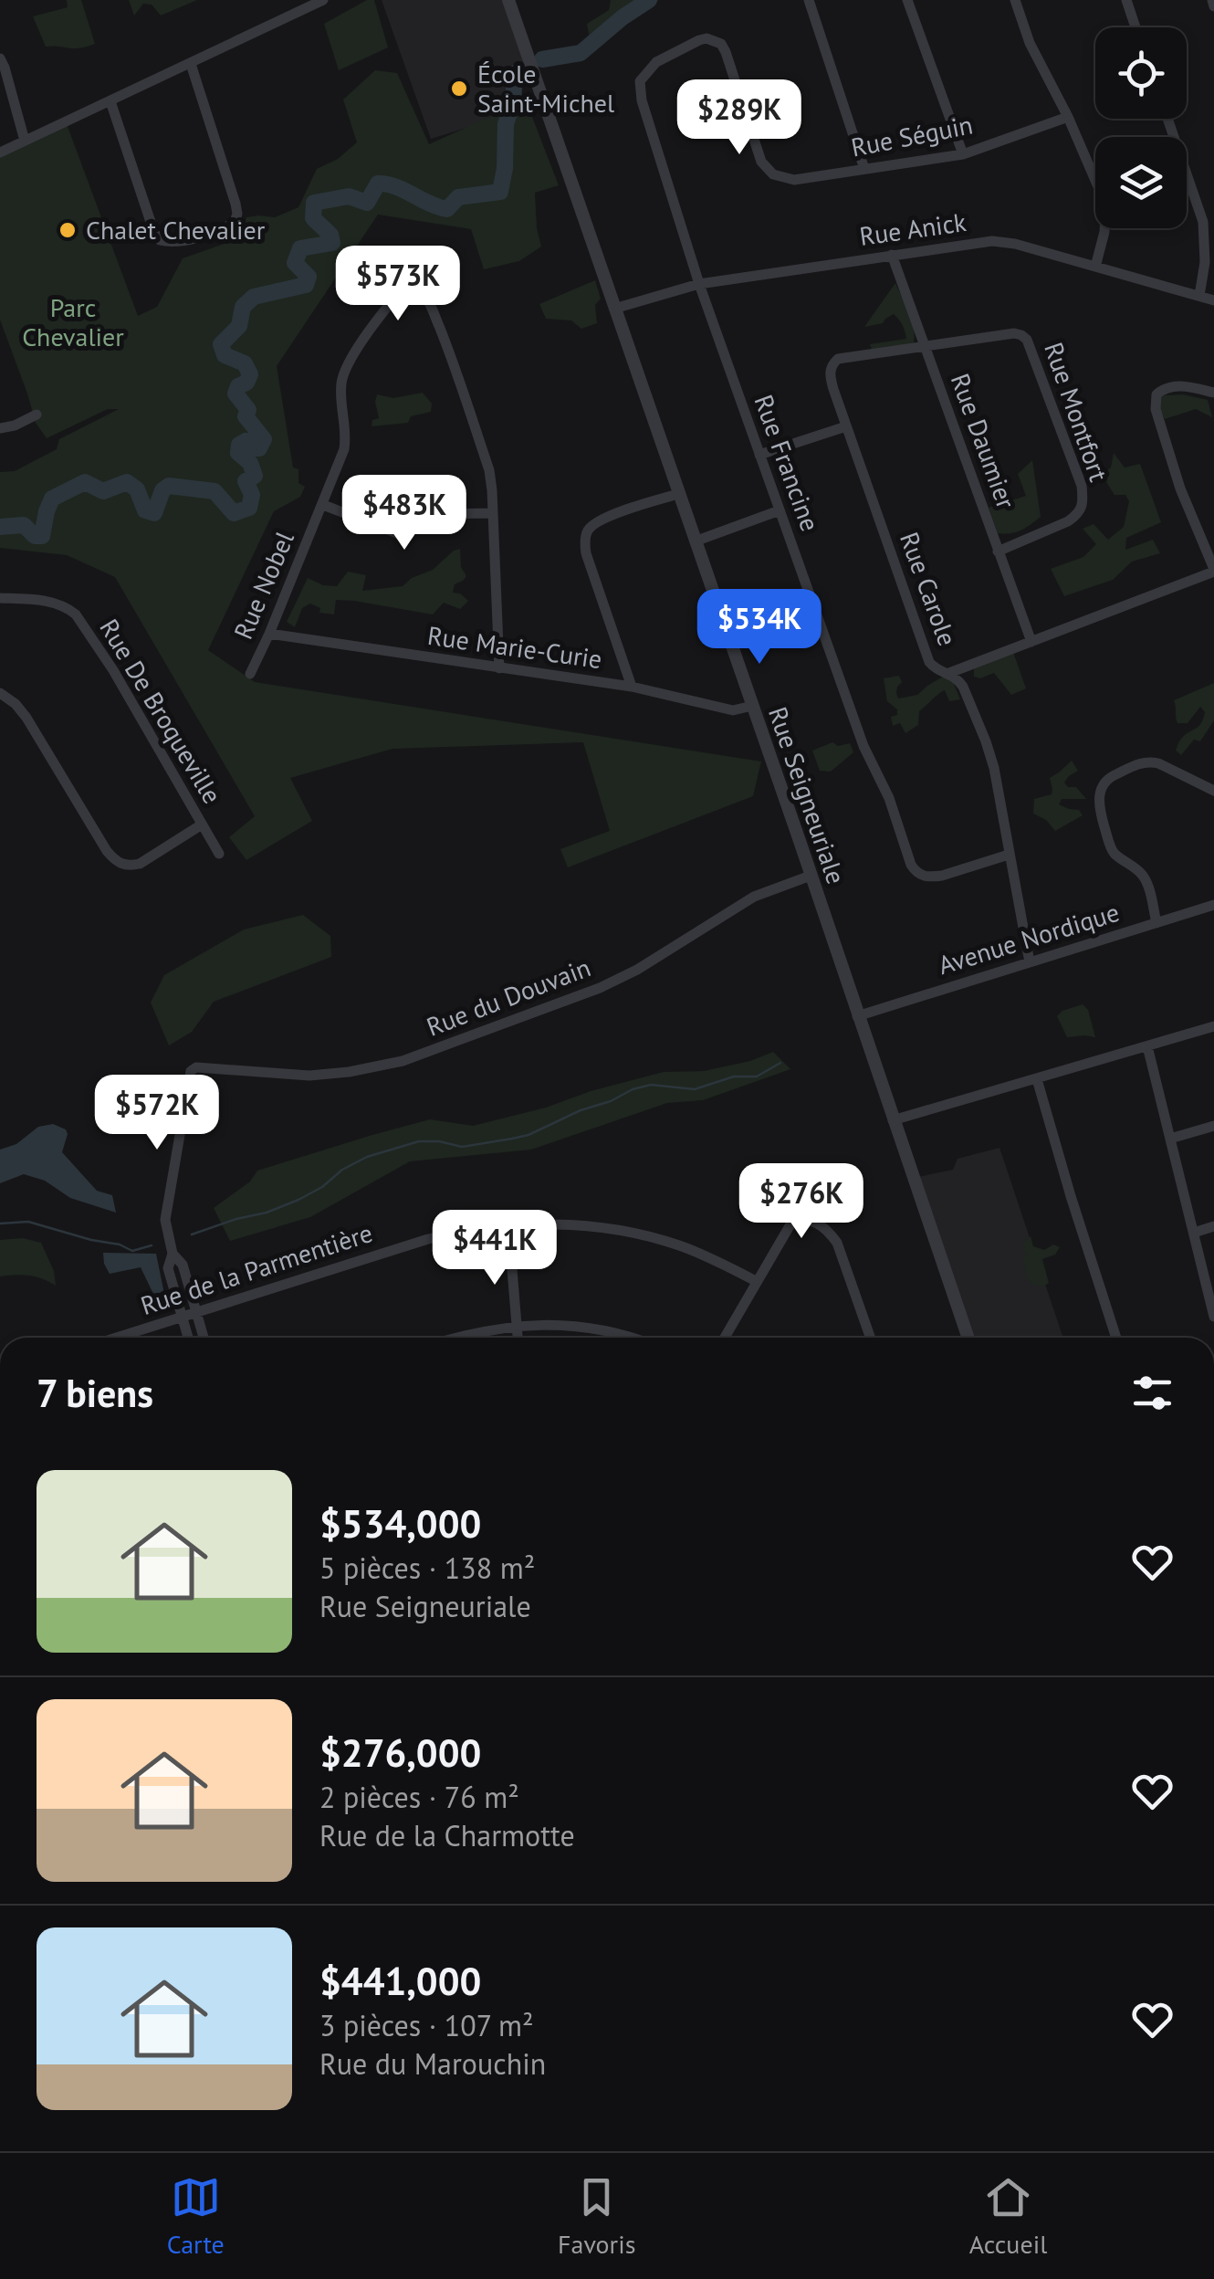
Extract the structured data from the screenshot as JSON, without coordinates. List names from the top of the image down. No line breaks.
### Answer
{"streets":{"street":["Rue Séguin","Rue Anick","Rue Montfort","Rue Daumier","Rue Francine","Rue Nobel","Rue Carole","Rue Marie-Curie","Rue De Broqueville","Rue Seigneuriale","Avenue Nordique","Rue du Douvain","Rue de la Parmentière"]},"crossings":[["Rue Séguin","Rue Anick"],["Rue Séguin","Rue Francine"],["Rue Anick","Rue Daumier"],["Rue Anick","Rue Francine"],["Rue Anick","Rue Seigneuriale"],["Rue Montfort","Rue Daumier"],["Rue Montfort","Rue Carole"],["Rue Daumier","Rue Carole"],["Rue Francine","Rue Carole"],["Rue Nobel","Rue Marie-Curie"],["Rue Carole","Avenue Nordique"],["Rue Marie-Curie","Rue Seigneuriale"],["Rue Seigneuriale","Avenue Nordique"],["Rue Seigneuriale","Rue du Douvain"]],"parks":["Parc Chevalier"],"places":["École Saint-Michel","Chalet Chevalier"],"page":{"price":["$289K","$573K","$483K","$534K","$572K","$276K","$441K"],"heading":"7 biens","list":[{"name":"$534,000","note":"5 pièces · 138 m² · Rue Seigneuriale"},{"name":"$276,000","note":"2 pièces · 76 m² · Rue de la Charmotte"},{"name":"$441,000","note":"3 pièces · 107 m² · Rue du Marouchin"}],"tabs":["Carte","Favoris","Accueil"]}}
